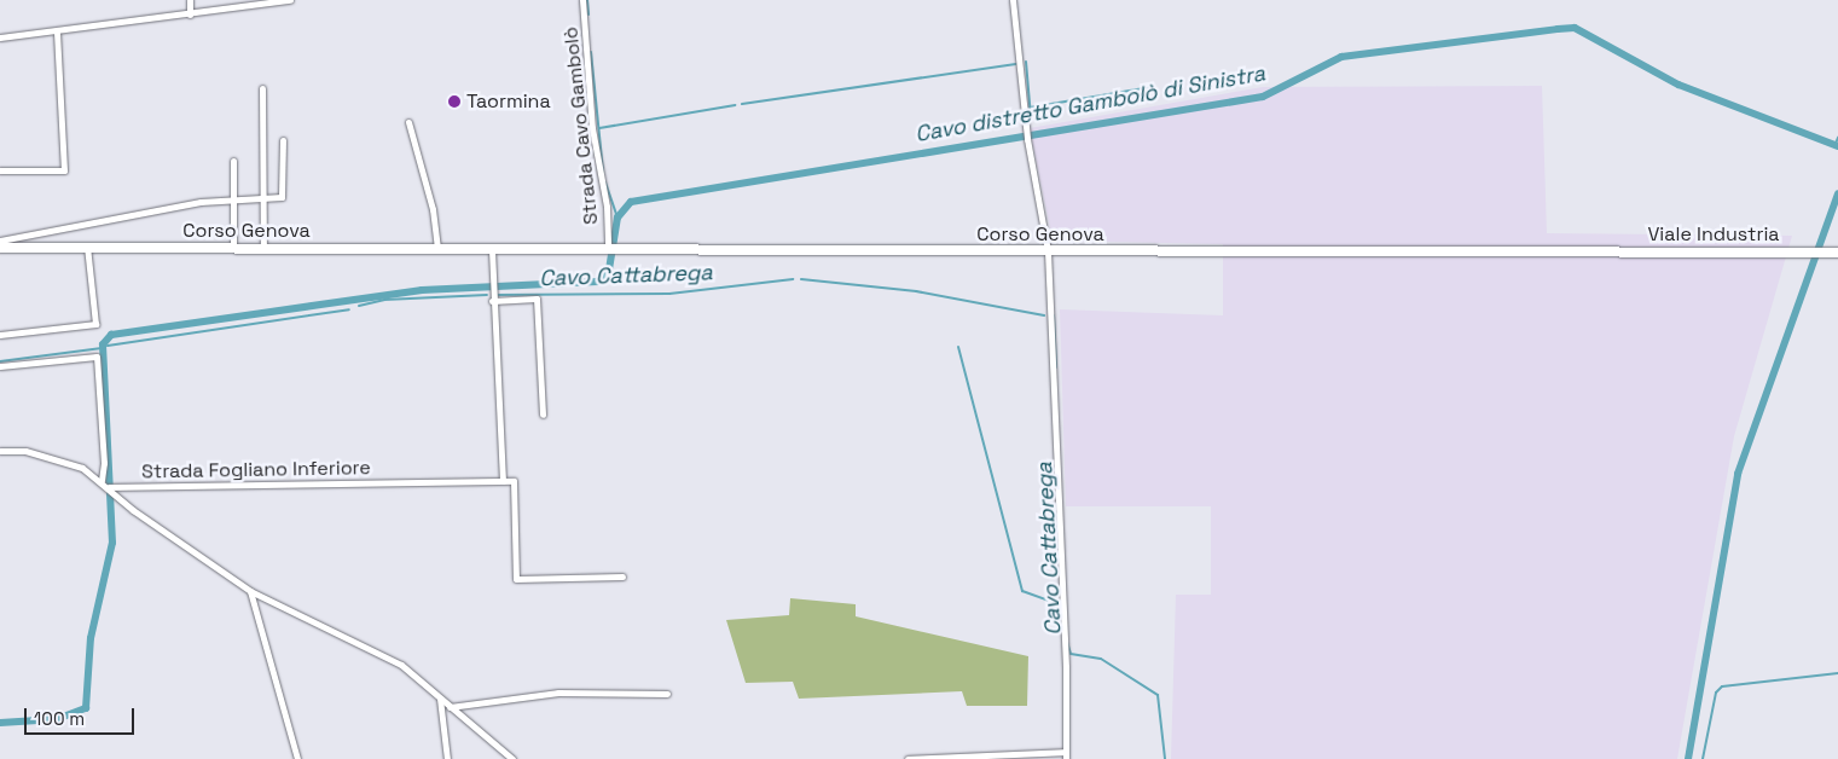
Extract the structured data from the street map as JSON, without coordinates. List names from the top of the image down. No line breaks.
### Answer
{"streets":{"main road":["Corso Genova","Viale Industria"],"street":["Strada Cavo Gambolò","Strada Fogliano Inferiore"]},"crossings":[["Strada Cavo Gambolò","Corso Genova"],["Corso Genova","Viale Industria"]],"water":["Cavo distretto Gambolò di Sinistra","Cavo Cattabrega"],"places":["Taormina"],"scale_bar":"100 m"}
